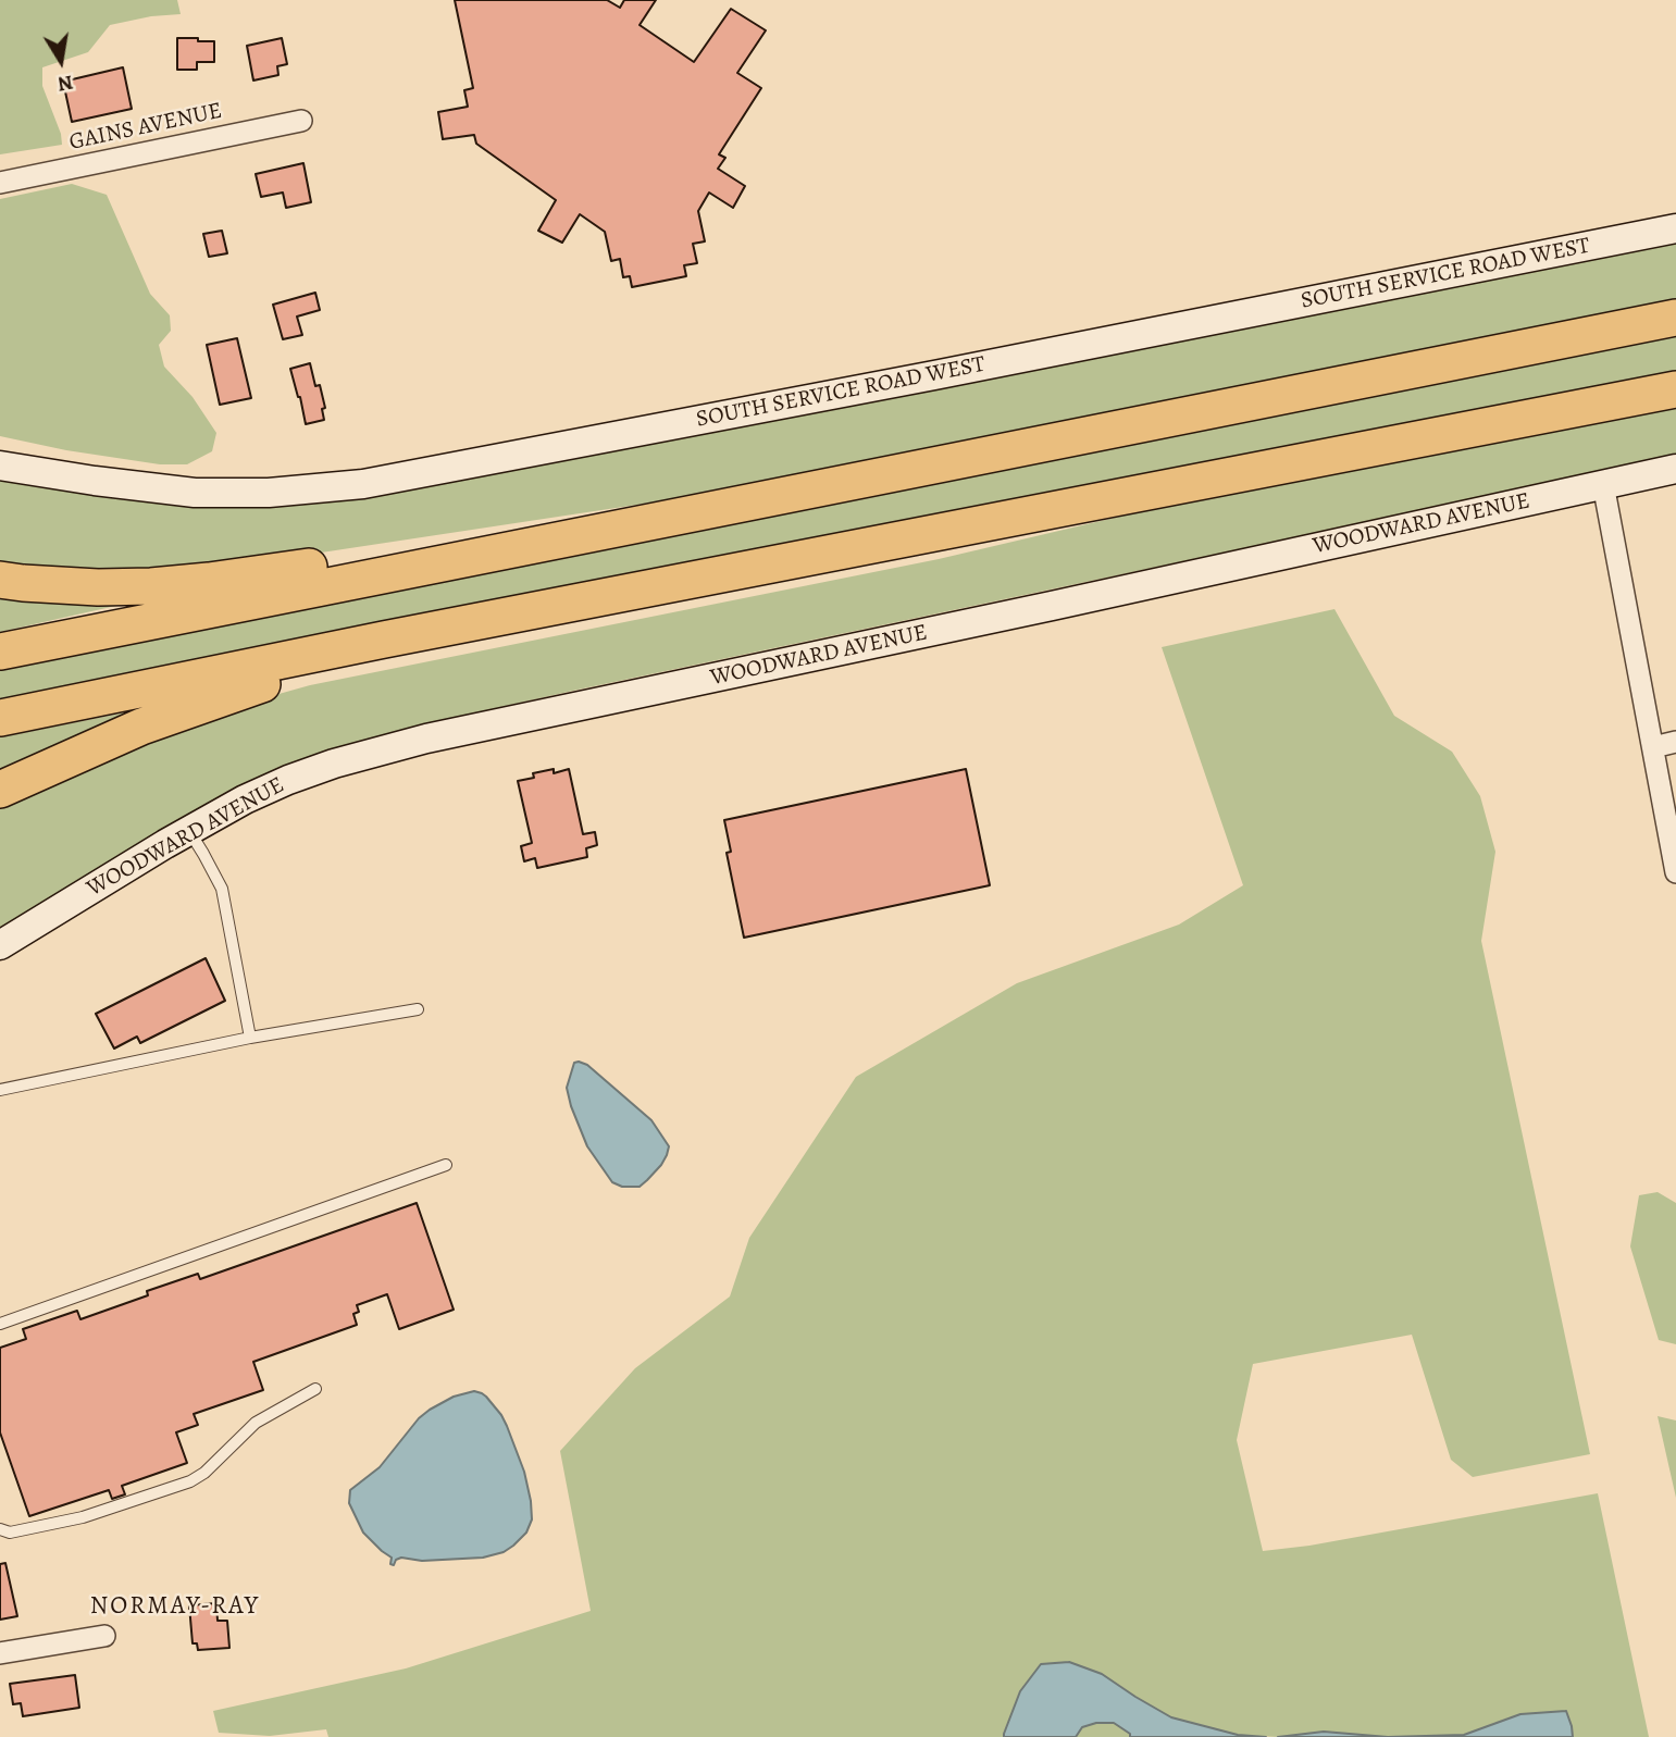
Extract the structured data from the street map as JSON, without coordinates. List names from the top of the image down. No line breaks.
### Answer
{"streets":{"main road":["SOUTH SERVICE ROAD WEST","WOODWARD AVENUE"],"street":["GAINS AVENUE"]},"districts":["NORMAY-RAY"],"north":"bottom"}
